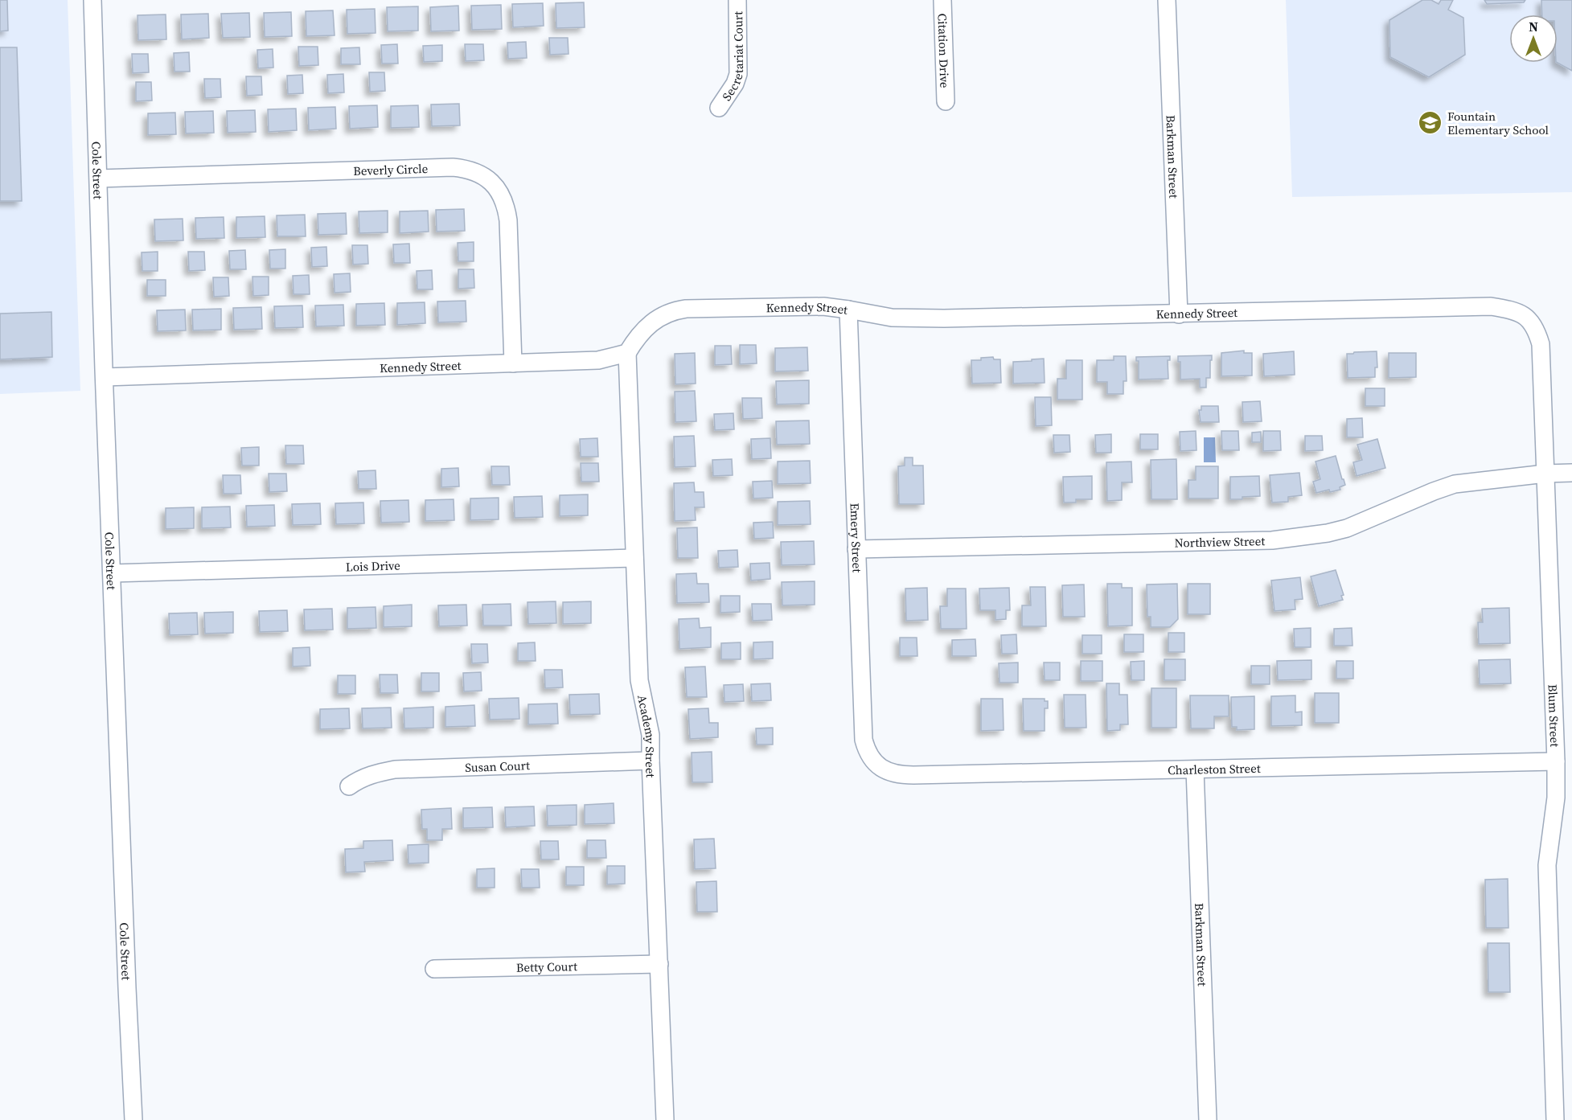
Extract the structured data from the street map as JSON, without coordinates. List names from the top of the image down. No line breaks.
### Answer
{"streets":{"street":["Citation Drive","Secretariat Court","Barkman Street","Beverly Circle","Cole Street","Kennedy Street","Emery Street","Northview Street","Lois Drive","Blum Street","Academy Street","Susan Court","Charleston Street","Betty Court"]},"crossings":[["Barkman Street","Kennedy Street"],["Barkman Street","Charleston Street"],["Beverly Circle","Cole Street"],["Beverly Circle","Kennedy Street"],["Cole Street","Kennedy Street"],["Cole Street","Lois Drive"],["Kennedy Street","Emery Street"],["Kennedy Street","Blum Street"],["Kennedy Street","Academy Street"],["Emery Street","Northview Street"],["Emery Street","Charleston Street"],["Northview Street","Blum Street"],["Lois Drive","Academy Street"],["Blum Street","Charleston Street"],["Academy Street","Susan Court"],["Academy Street","Betty Court"]],"places":{"school or university":["Fountain Elementary School"]},"north":"top"}
